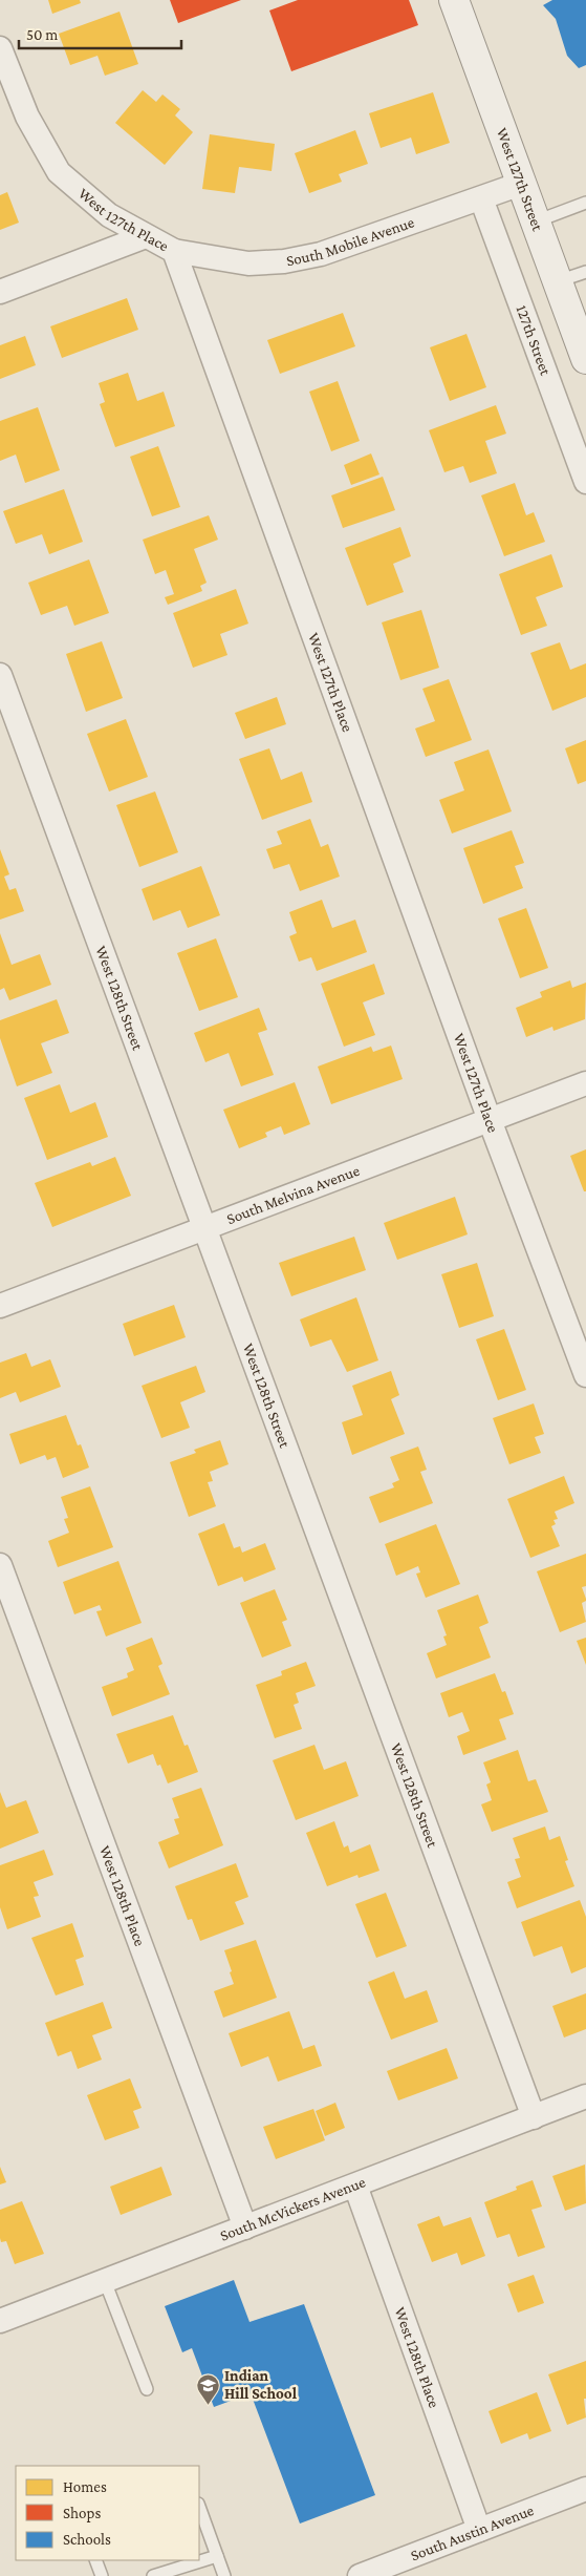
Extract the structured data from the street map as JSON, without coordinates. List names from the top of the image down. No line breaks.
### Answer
{"streets":{"main road":["West 127th Street"],"street":["West 127th Place","South Mobile Avenue","127th Street","West 128th Street","South Melvina Avenue","West 128th Place","South McVickers Avenue","South Austin Avenue"]},"crossings":[["West 127th Street","South Mobile Avenue"],["West 127th Place","South Mobile Avenue"],["West 127th Place","South Melvina Avenue"],["South Mobile Avenue","127th Street"],["West 128th Street","South Melvina Avenue"],["West 128th Street","South McVickers Avenue"],["West 128th Place","South McVickers Avenue"],["West 128th Place","South Austin Avenue"]],"places":{"school or university":["Indian Hill School"]},"legend":["Homes","Shops","Schools"],"scale_bar":"50 m"}
